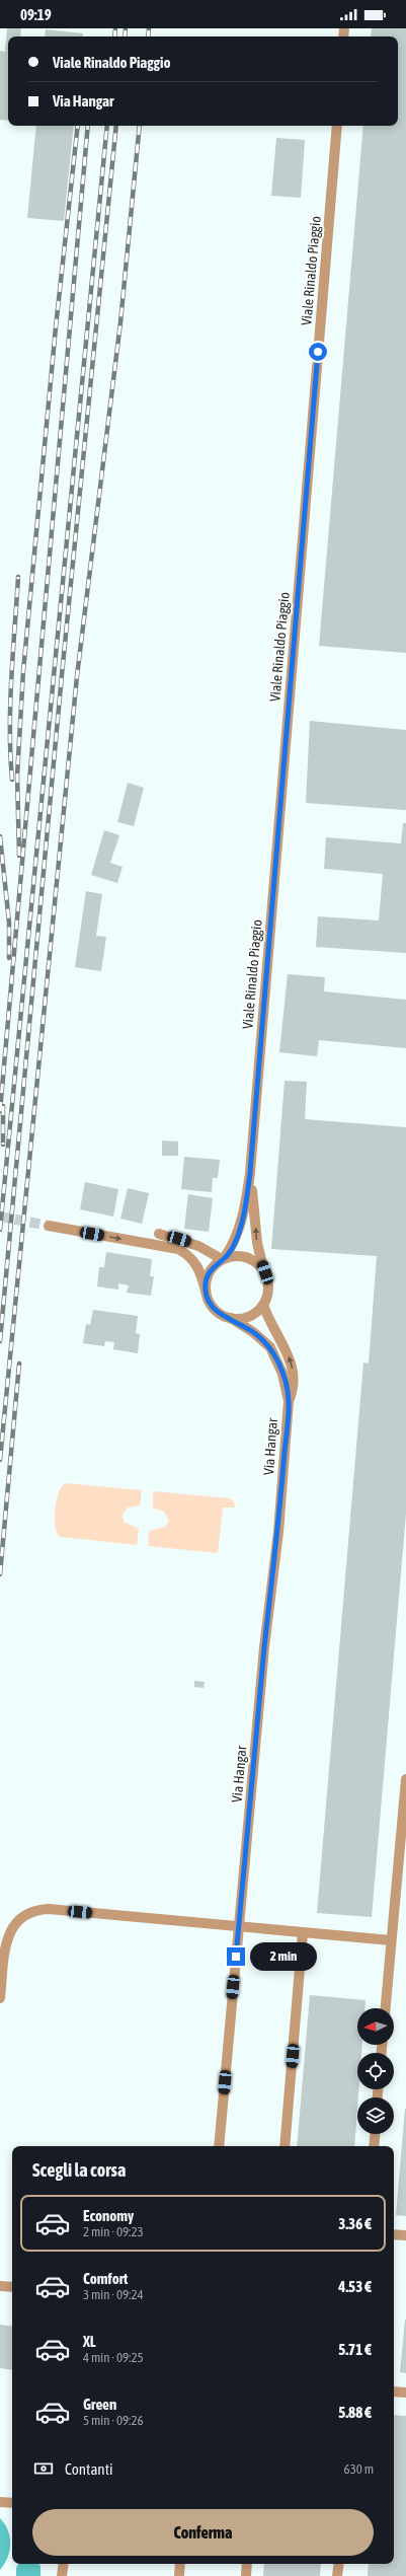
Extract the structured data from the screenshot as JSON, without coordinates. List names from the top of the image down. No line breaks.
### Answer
{"streets":{"street":["Viale Rinaldo Piaggio","Via Hangar"]},"crossings":[["Viale Rinaldo Piaggio","Via Hangar"]],"north":"left","page":{"status":"09:19","banner":["Viale Rinaldo Piaggio","Via Hangar"],"bubble":"2 min","heading":"Scegli la corsa","list":[{"name":"Economy","note":"2 min · 09:23","value":"3.36 €"},{"name":"Comfort","note":"3 min · 09:24","value":"4.53 €"},{"name":"XL","note":"4 min · 09:25","value":"5.71 €"},{"name":"Green","note":"5 min · 09:26","value":"5.88 €"}],"pay":["Contanti","630 m"],"buttons":"Conferma"}}
